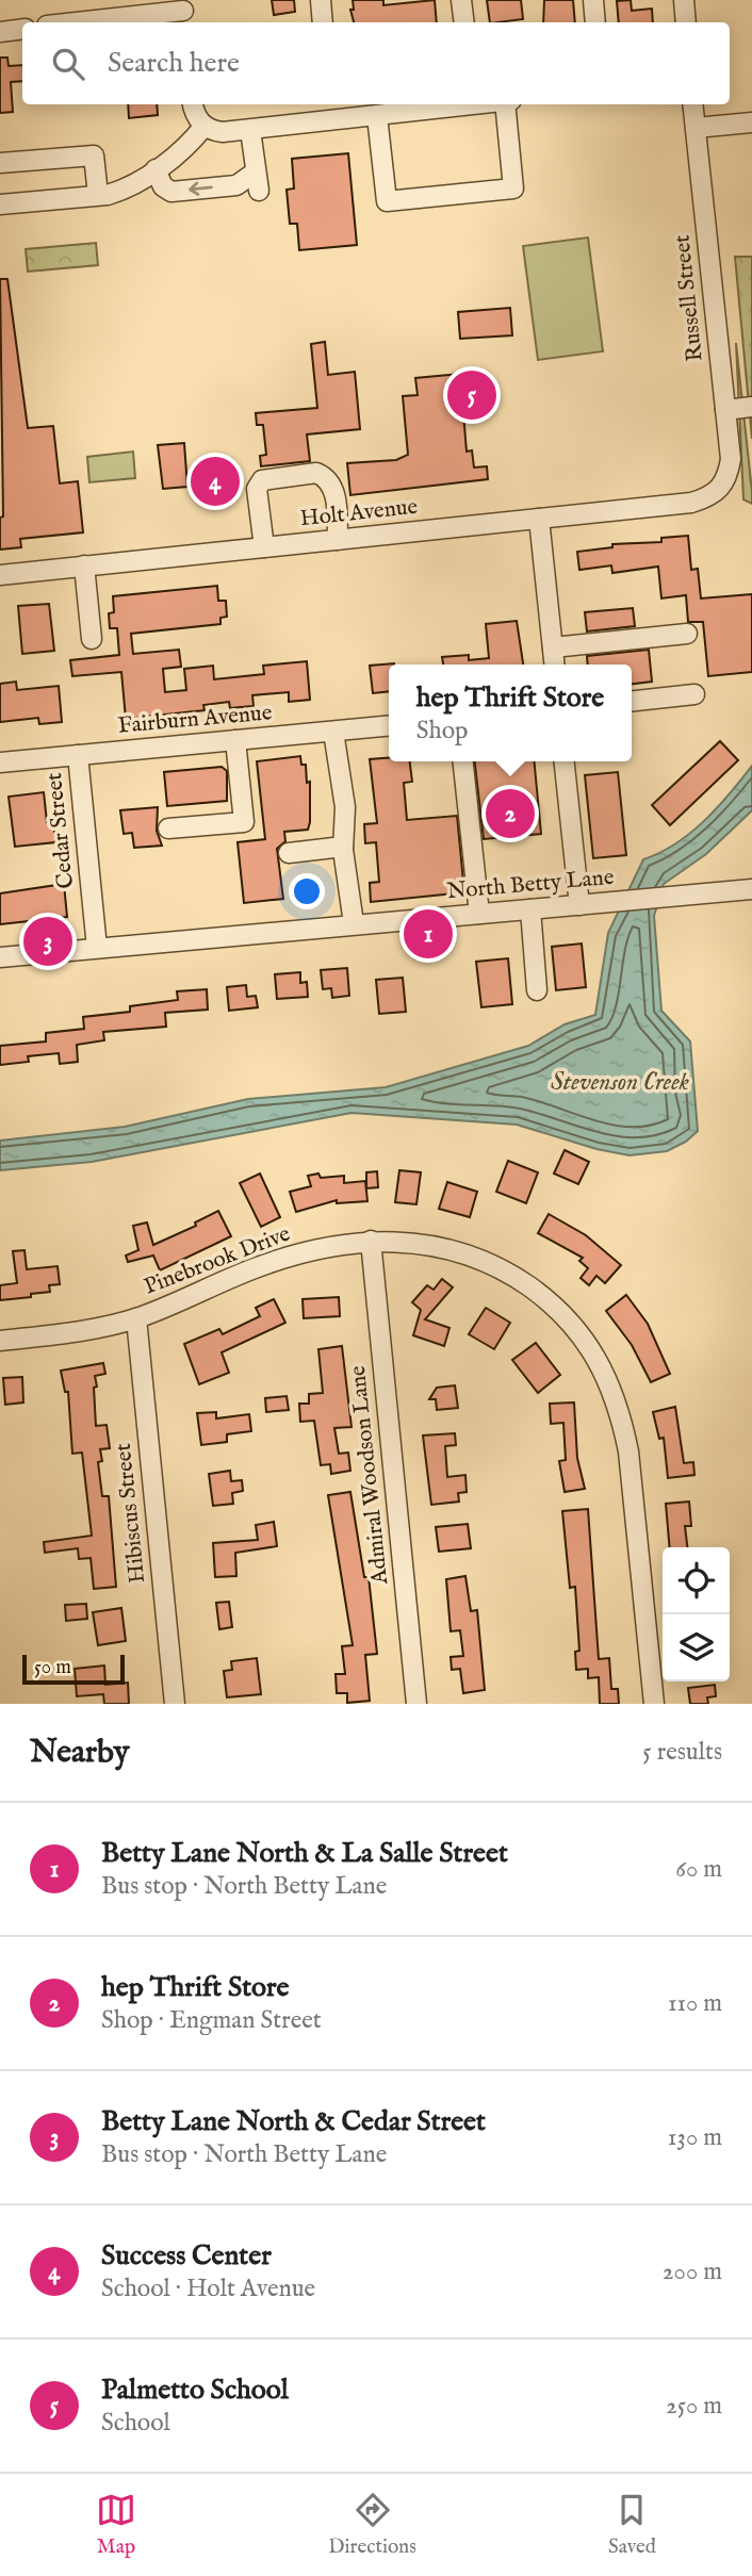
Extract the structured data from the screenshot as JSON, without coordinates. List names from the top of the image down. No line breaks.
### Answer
{"streets":{"street":["Russell Street","Holt Avenue","Fairburn Avenue","Cedar Street","North Betty Lane","Pinebrook Drive","Admiral Woodson Lane","Hibiscus Street"]},"crossings":[["Russell Street","Holt Avenue"],["Fairburn Avenue","Cedar Street"],["Cedar Street","North Betty Lane"],["Pinebrook Drive","Admiral Woodson Lane"],["Pinebrook Drive","Hibiscus Street"]],"water":["Stevenson Creek"],"scale_bar":"50 m","page":{"search":"Search here","pins":["5","4","2","1","3"],"popup":["hep Thrift Store","Shop"],"scale":"50 m","heading":["Nearby","5 results"],"list":[{"mark":"1","name":"Betty Lane North & La Salle Street","note":"Bus stop · North Betty Lane","value":"60 m"},{"mark":"2","name":"hep Thrift Store","note":"Shop · Engman Street","value":"110 m"},{"mark":"3","name":"Betty Lane North & Cedar Street","note":"Bus stop · North Betty Lane","value":"130 m"},{"mark":"4","name":"Success Center","note":"School · Holt Avenue","value":"200 m"},{"mark":"5","name":"Palmetto School","note":"School","value":"250 m"}],"nav":["Map","Directions","Saved"]}}
